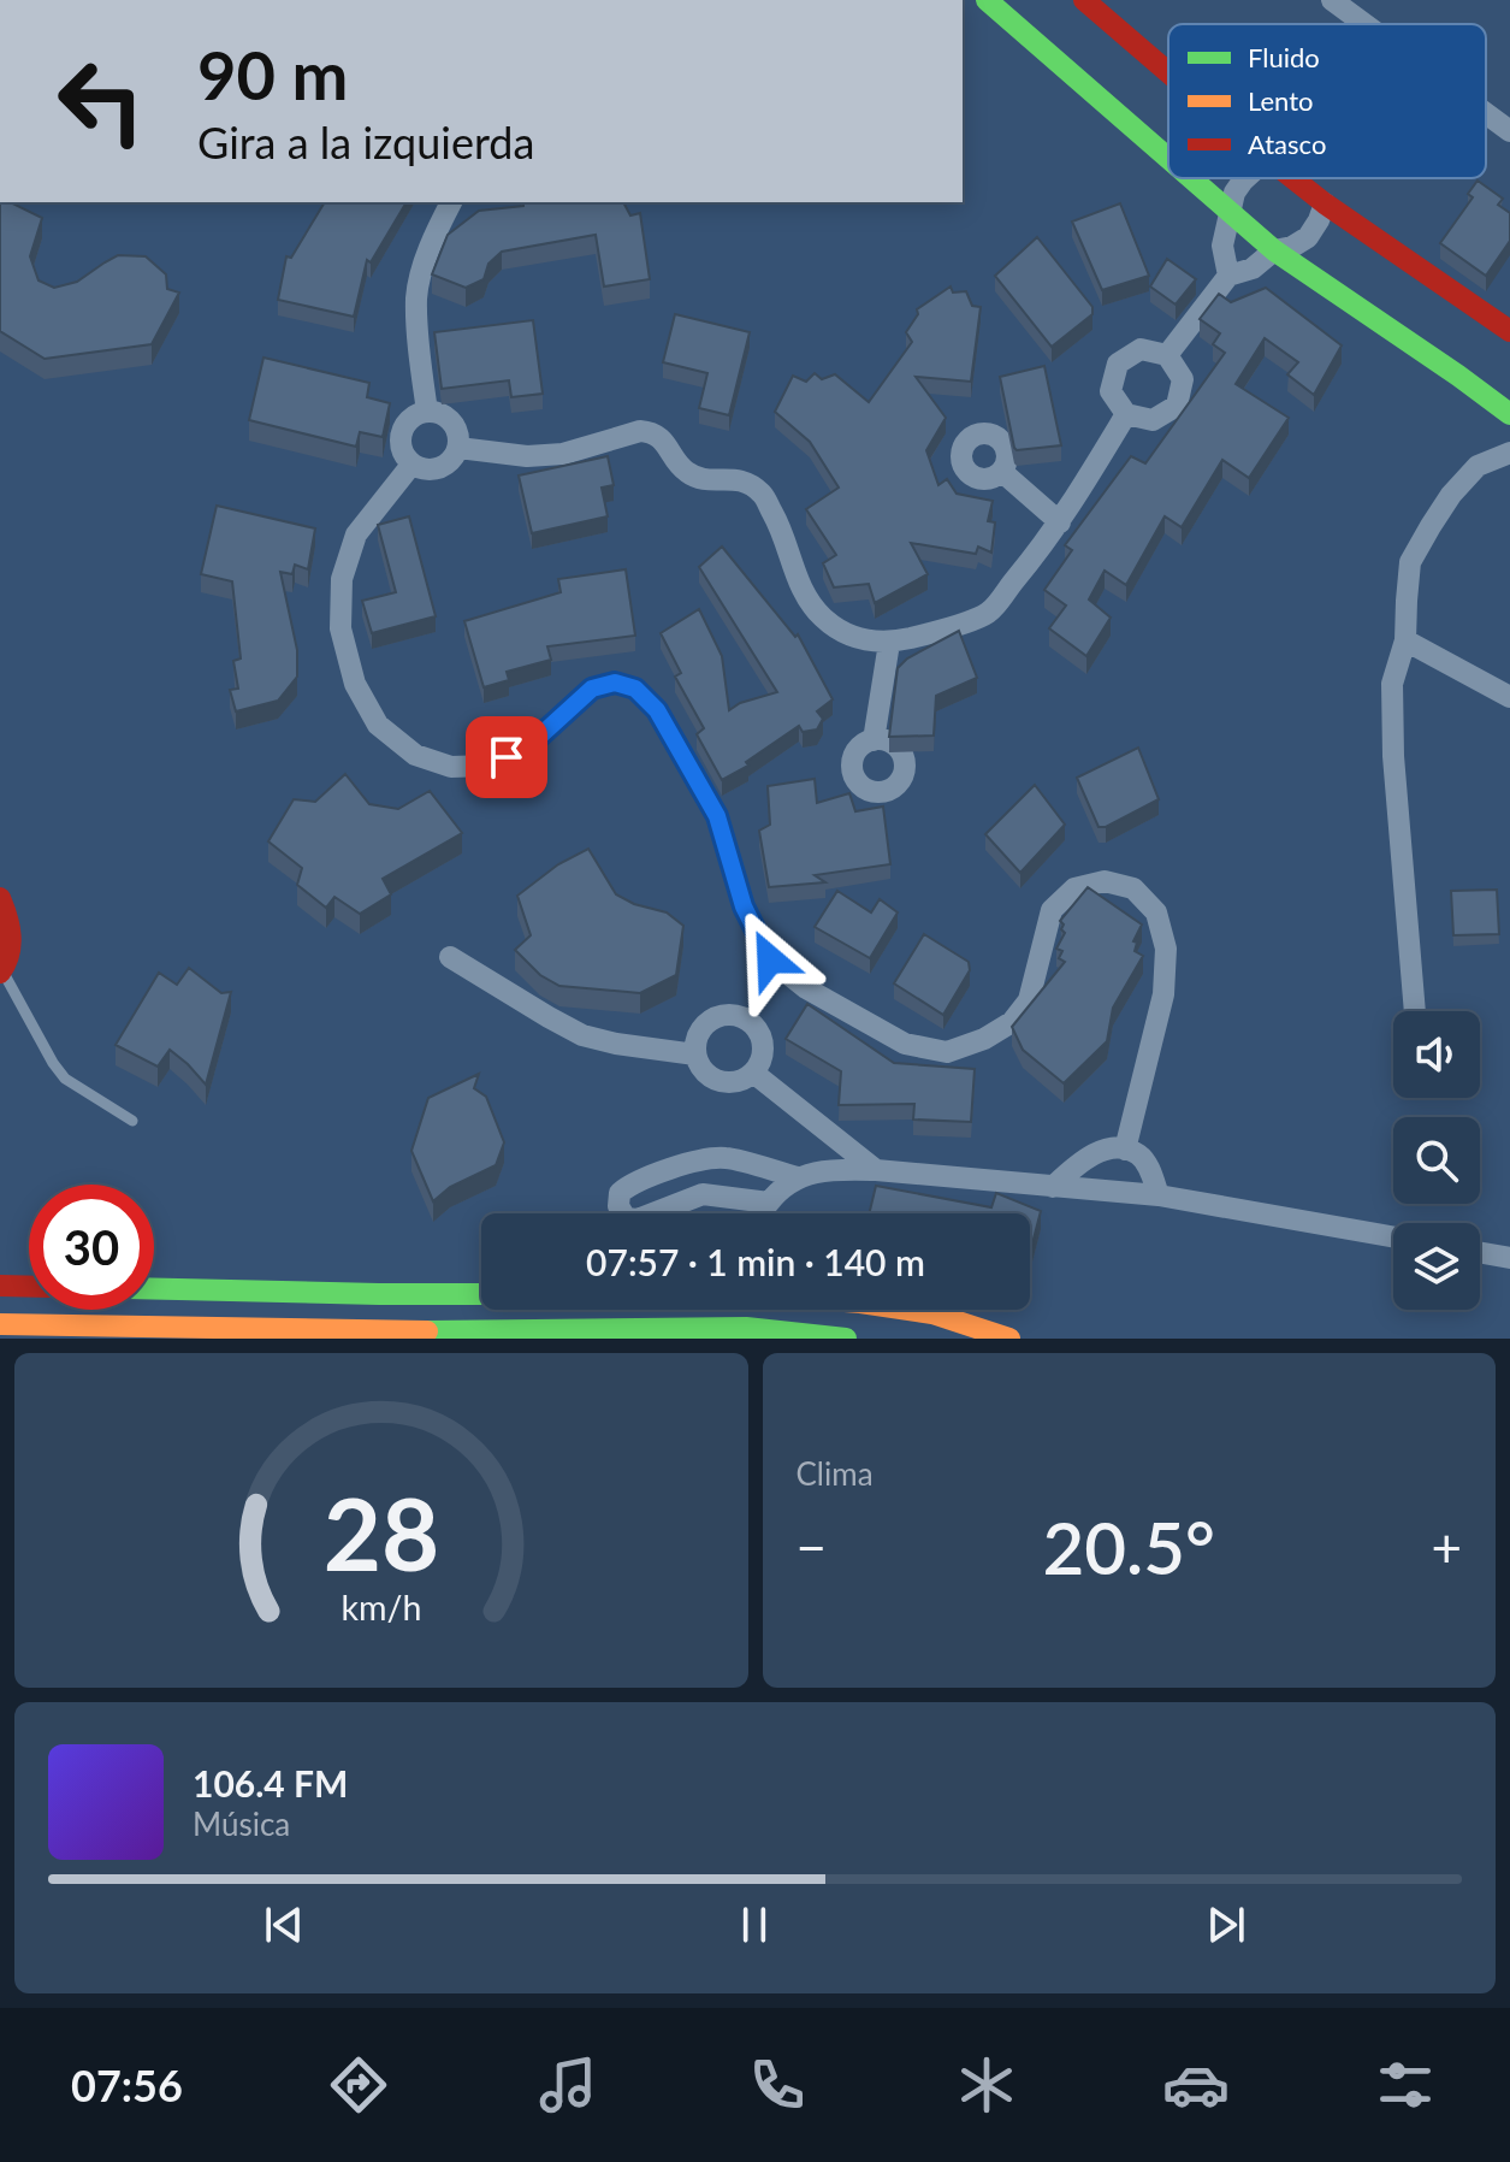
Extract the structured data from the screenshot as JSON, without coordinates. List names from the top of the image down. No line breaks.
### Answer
{"legend":["Fluido","Lento","Atasco"],"page":{"turn":["90 m","Gira a la izquierda"],"limit":"30","trip":"07:57 · 1 min · 140 m","tile":"Clima","heat":["−","20.5°","+"],"song":["106.4 FM","Música"],"tabs":"07:56","gauge":["28","km/h"]}}
